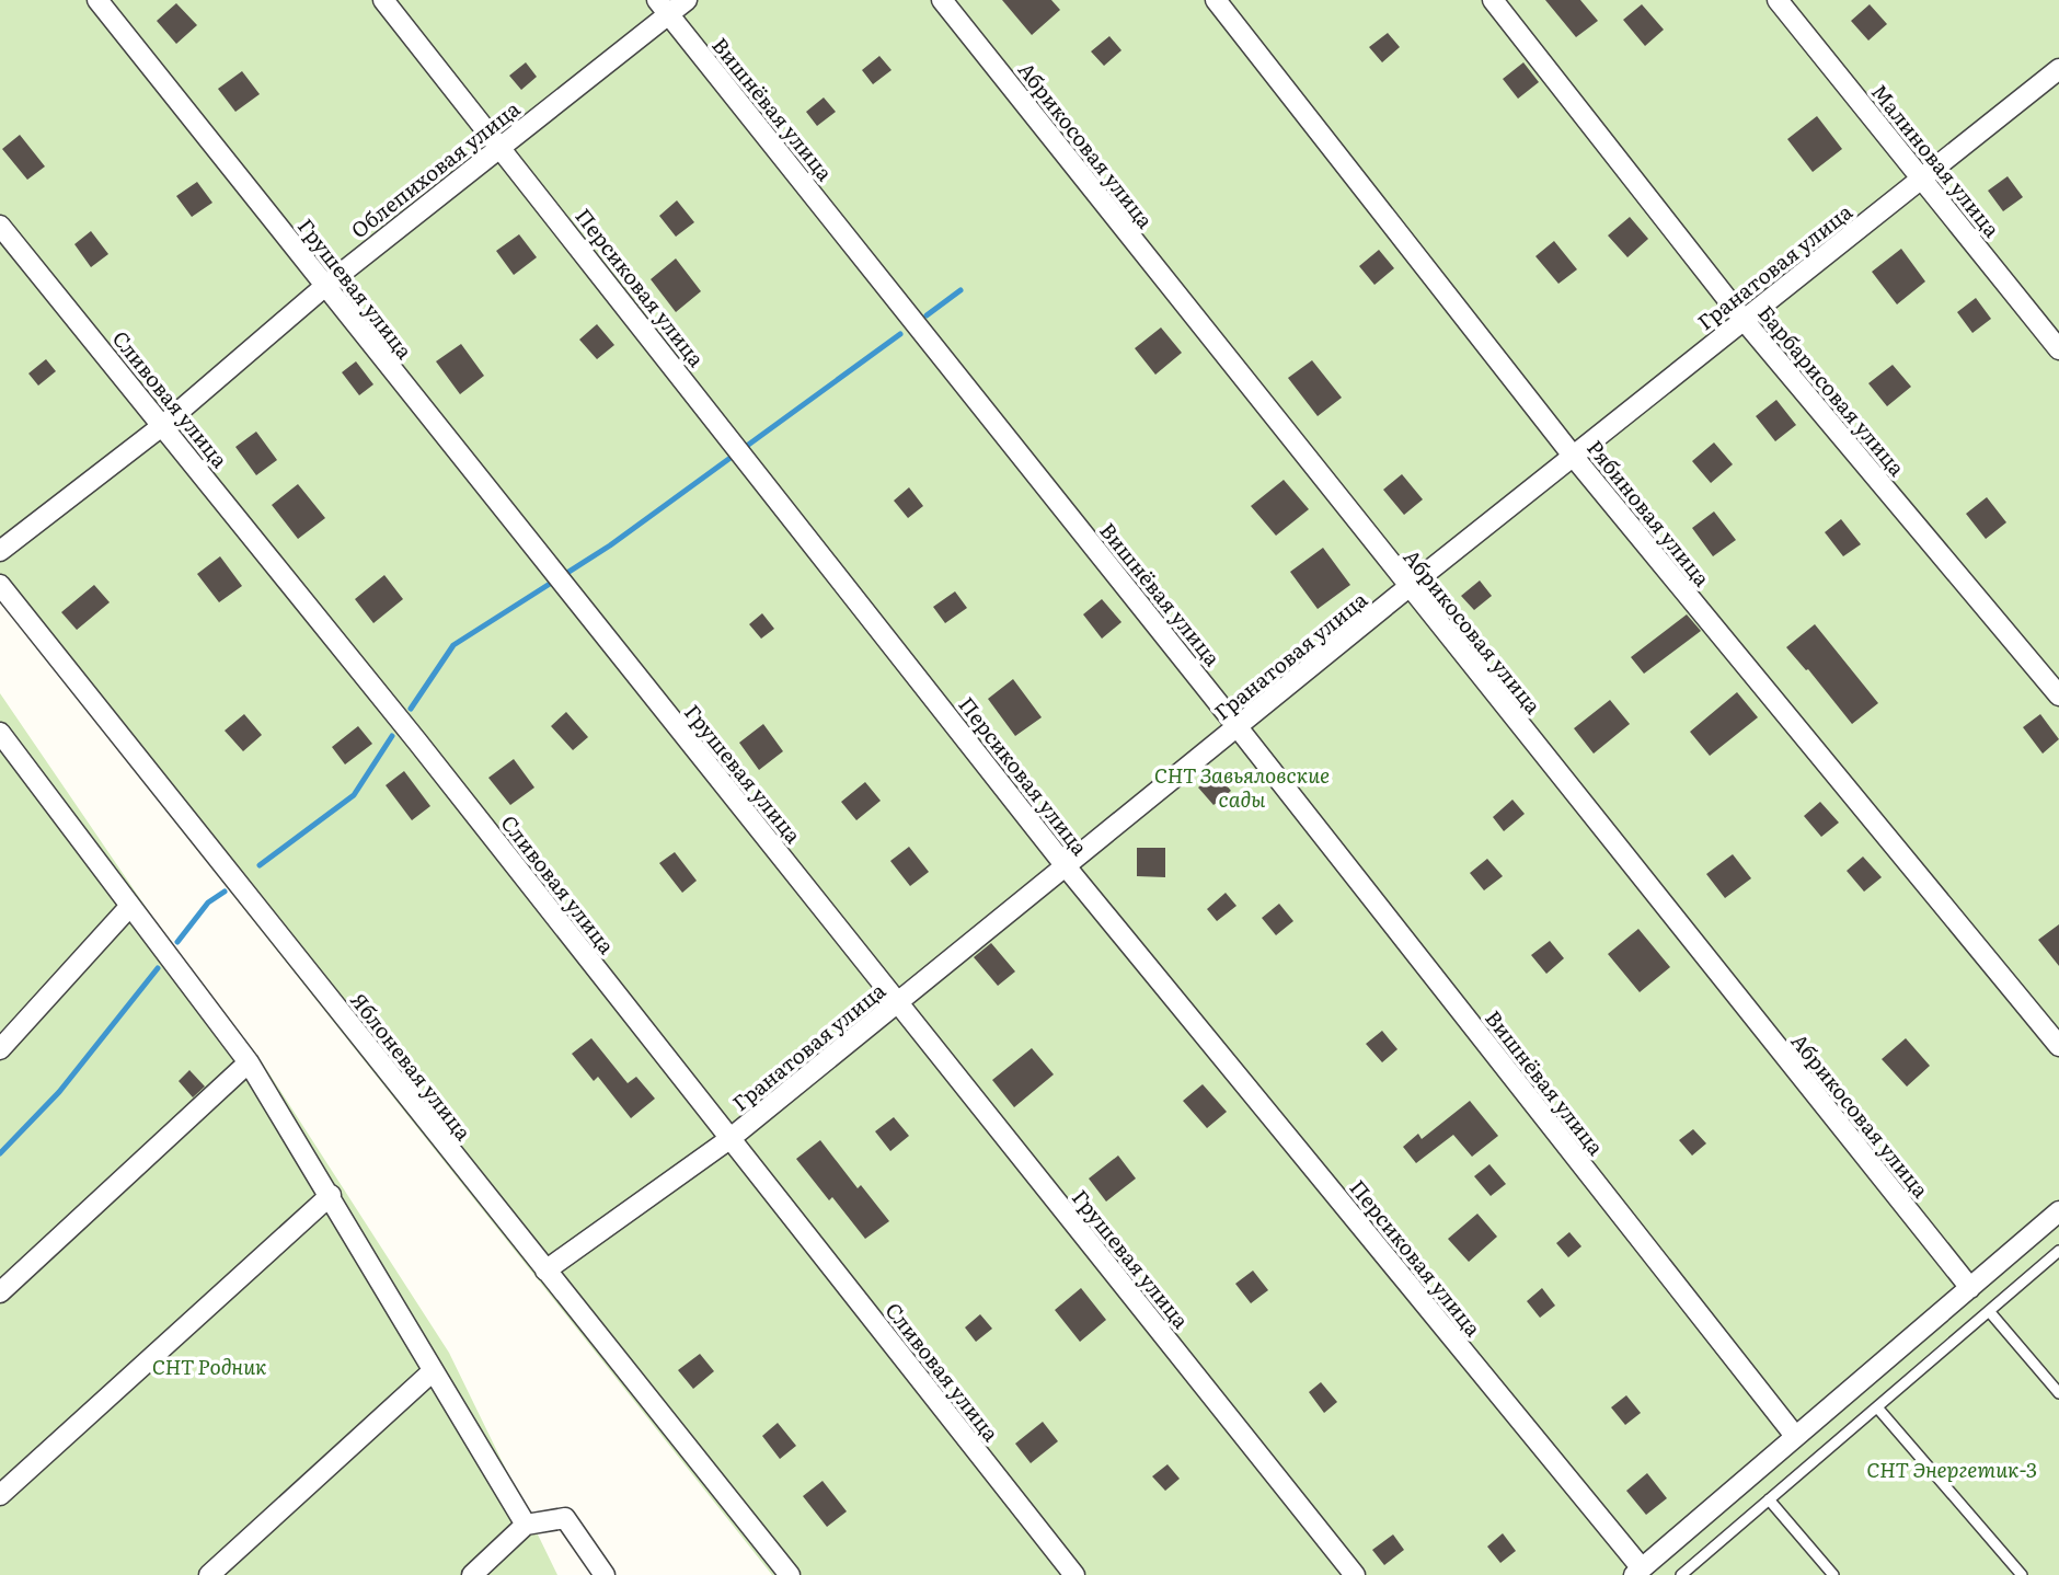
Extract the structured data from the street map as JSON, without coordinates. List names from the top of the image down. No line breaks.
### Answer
{"streets":{"street":["Вишнёвая улица","Абрикосовая улица","Малиновая улица","Облепиховая улица","Гранатовая улица","Персиковая улица","Грушевая улица","Барбарисовая улица","Сливовая улица","Рябиновая улица","Яблоневая улица"]},"crossings":[["Вишнёвая улица","Облепиховая улица"],["Вишнёвая улица","Гранатовая улица"],["Абрикосовая улица","Гранатовая улица"],["Малиновая улица","Гранатовая улица"],["Облепиховая улица","Персиковая улица"],["Облепиховая улица","Грушевая улица"],["Облепиховая улица","Сливовая улица"],["Гранатовая улица","Персиковая улица"],["Гранатовая улица","Грушевая улица"],["Гранатовая улица","Барбарисовая улица"],["Гранатовая улица","Сливовая улица"],["Гранатовая улица","Рябиновая улица"],["Гранатовая улица","Яблоневая улица"]],"parks":["СНТ Завьяловские сады","СНТ Родник","СНТ Энергетик-3"]}
